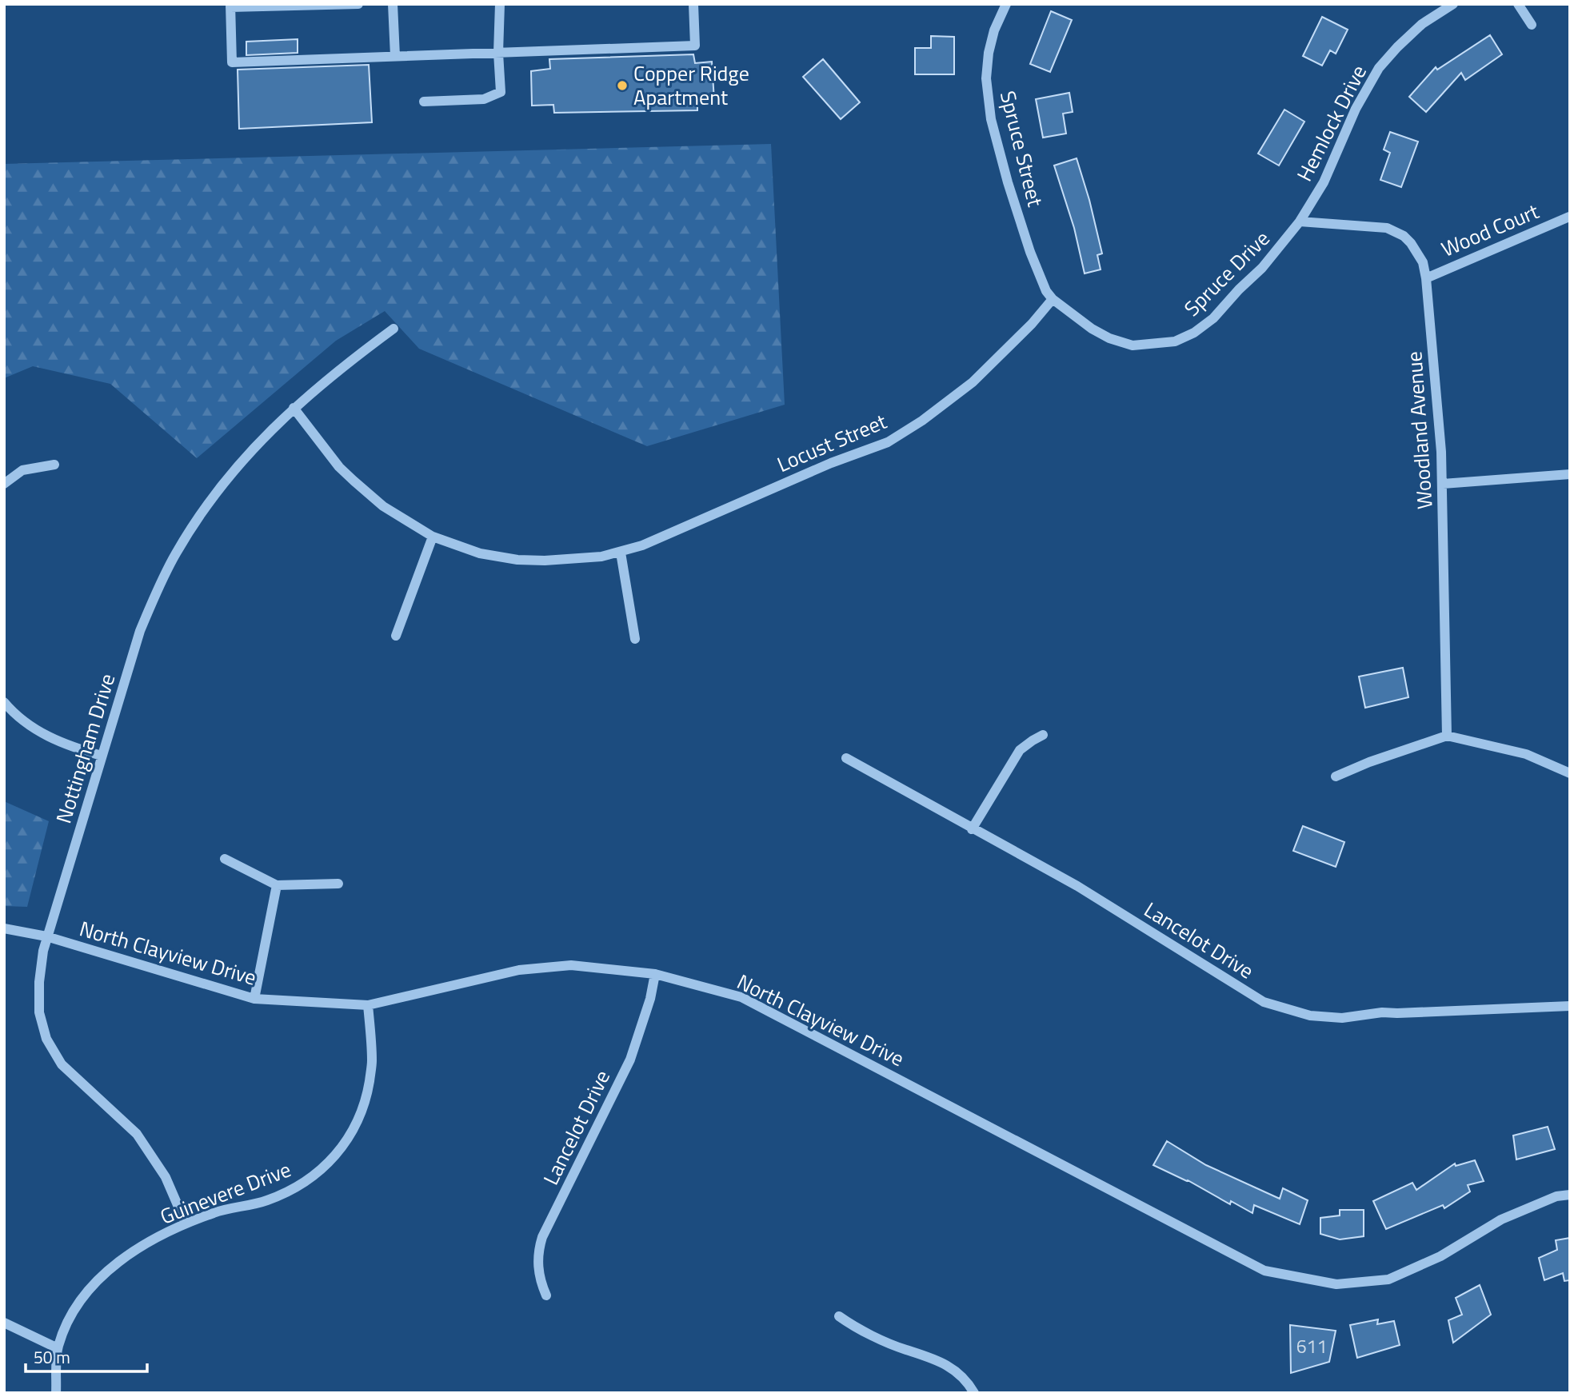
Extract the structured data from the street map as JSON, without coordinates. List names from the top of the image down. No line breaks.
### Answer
{"streets":{"street":["Hemlock Drive","Spruce Street","Wood Court","Spruce Drive","Woodland Avenue","Locust Street","Nottingham Drive","Lancelot Drive","North Clayview Drive","Guinevere Drive"]},"crossings":[["Hemlock Drive","Spruce Drive"],["Hemlock Drive","Woodland Avenue"],["Spruce Street","Spruce Drive"],["Spruce Street","Locust Street"],["Wood Court","Woodland Avenue"],["Spruce Drive","Woodland Avenue"],["Spruce Drive","Locust Street"],["Locust Street","Nottingham Drive"],["Nottingham Drive","North Clayview Drive"],["Nottingham Drive","Guinevere Drive"],["Lancelot Drive","North Clayview Drive"],["North Clayview Drive","Guinevere Drive"]],"places":["Copper Ridge Apartment"],"house_numbers":["611"],"scale_bar":"50 m"}
